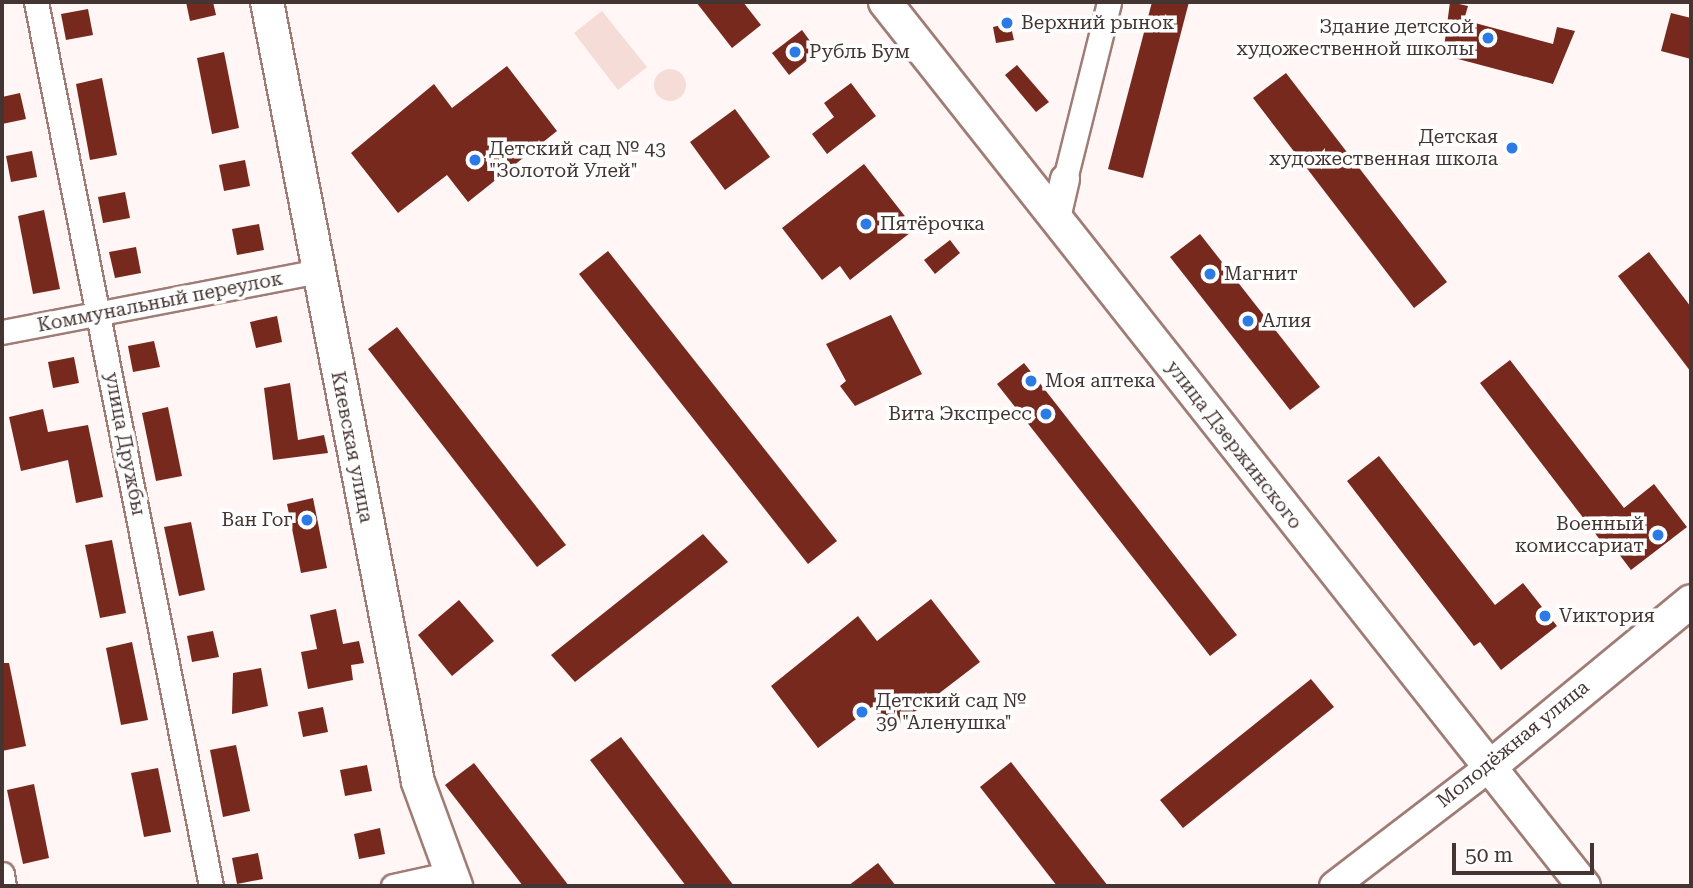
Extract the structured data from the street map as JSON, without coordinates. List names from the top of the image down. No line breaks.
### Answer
{"streets":{"main road":["улица Дзержинского","Киевская улица","Молодёжная улица"],"street":["Коммунальный переулок","улица Дружбы"]},"crossings":[["Коммунальный переулок","улица Дружбы"],["Коммунальный переулок","Киевская улица"],["улица Дзержинского","Молодёжная улица"]],"places":["Верхний рынок","Здание детской художественной школы","Рубль Бум","Детская художественная школа","Детский сад № 43 \"Золотой Улей\"","Пятёрочка","Магнит","Алия","Моя аптека","Вита Экспресс","Ван Гог","Военный комиссариат","Vиктория","Детский сад № 39 \"Аленушка\""],"scale_bar":"50 m"}
